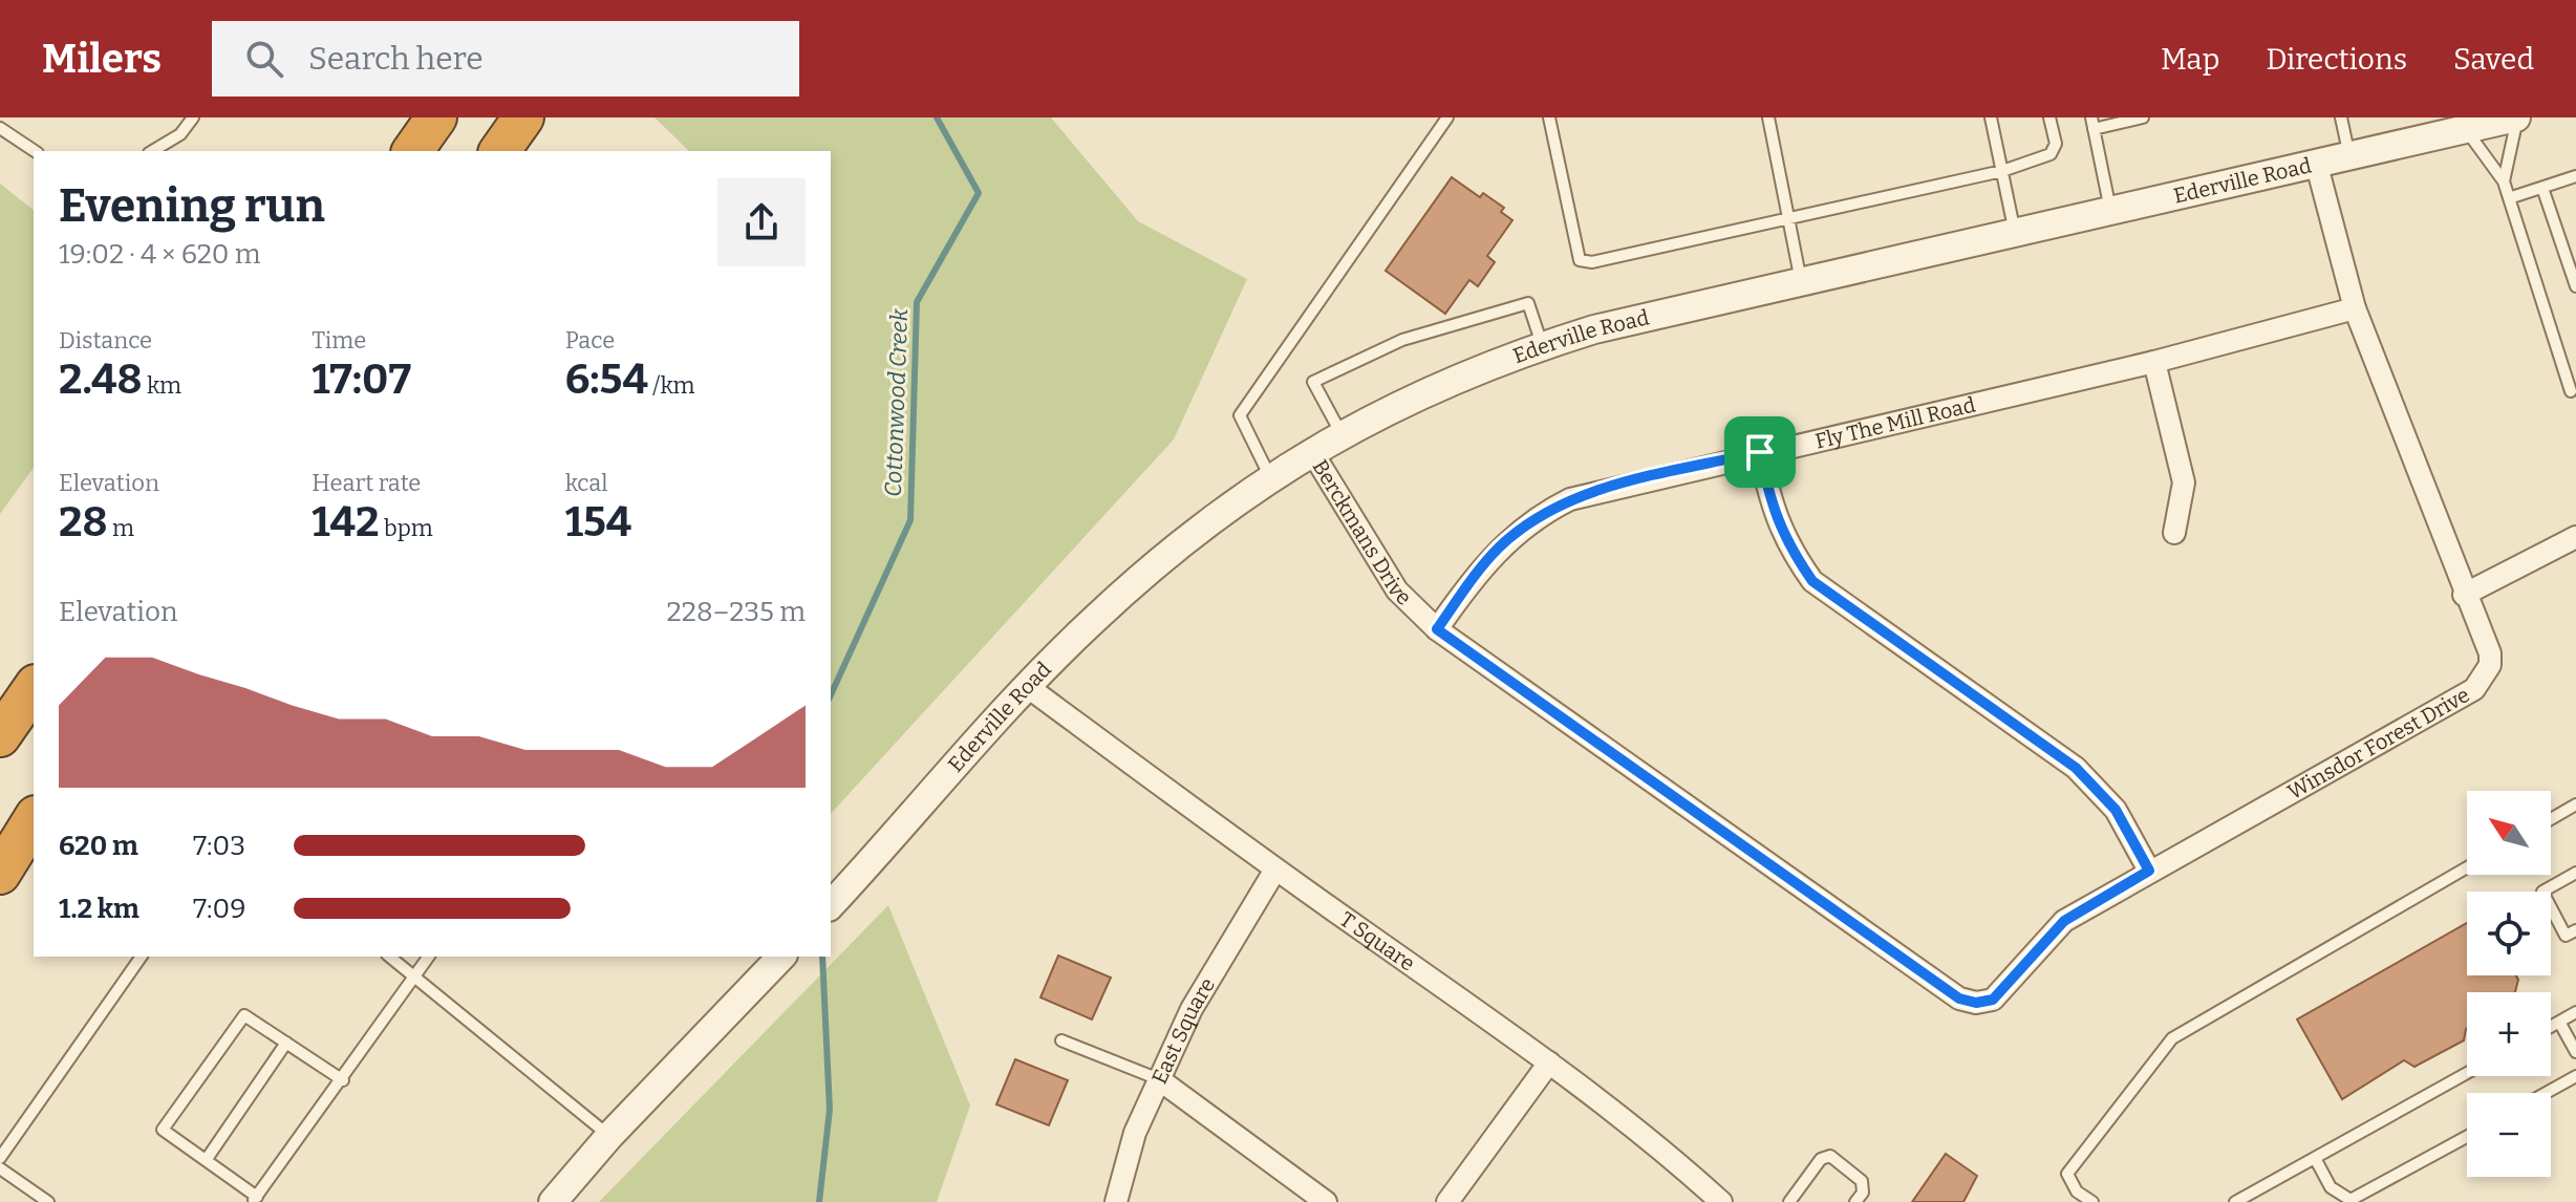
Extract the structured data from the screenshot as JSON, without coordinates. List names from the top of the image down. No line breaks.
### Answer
{"streets":{"street":["Ederville Road","Fly The Mill Road","Berckmans Drive","Winsdor Forest Drive","T Square","East Square"]},"crossings":[["Ederville Road","Berckmans Drive"],["Ederville Road","Winsdor Forest Drive"],["Ederville Road","T Square"],["Fly The Mill Road","Berckmans Drive"],["Fly The Mill Road","Winsdor Forest Drive"],["Berckmans Drive","Winsdor Forest Drive"],["T Square","East Square"]],"water":["Cottonwood Creek"],"north":"top left","page":{"header":"Milers","search":"Search here","nav":["Map","Directions","Saved"],"heading":["Evening run","19:02 · 4 × 620 m"],"stats":[["Distance","2.48 km"],["Time","17:07"],["Pace","6:54 /km"],["Elevation","28 m"],["Heart rate","142 bpm"],["kcal","154"]],"chart":["Elevation","228–235 m"],"map_buttons":["+","−"],"list":[{"name":"620 m","note":"7:03"},{"name":"1.2 km","note":"7:09"}]}}
